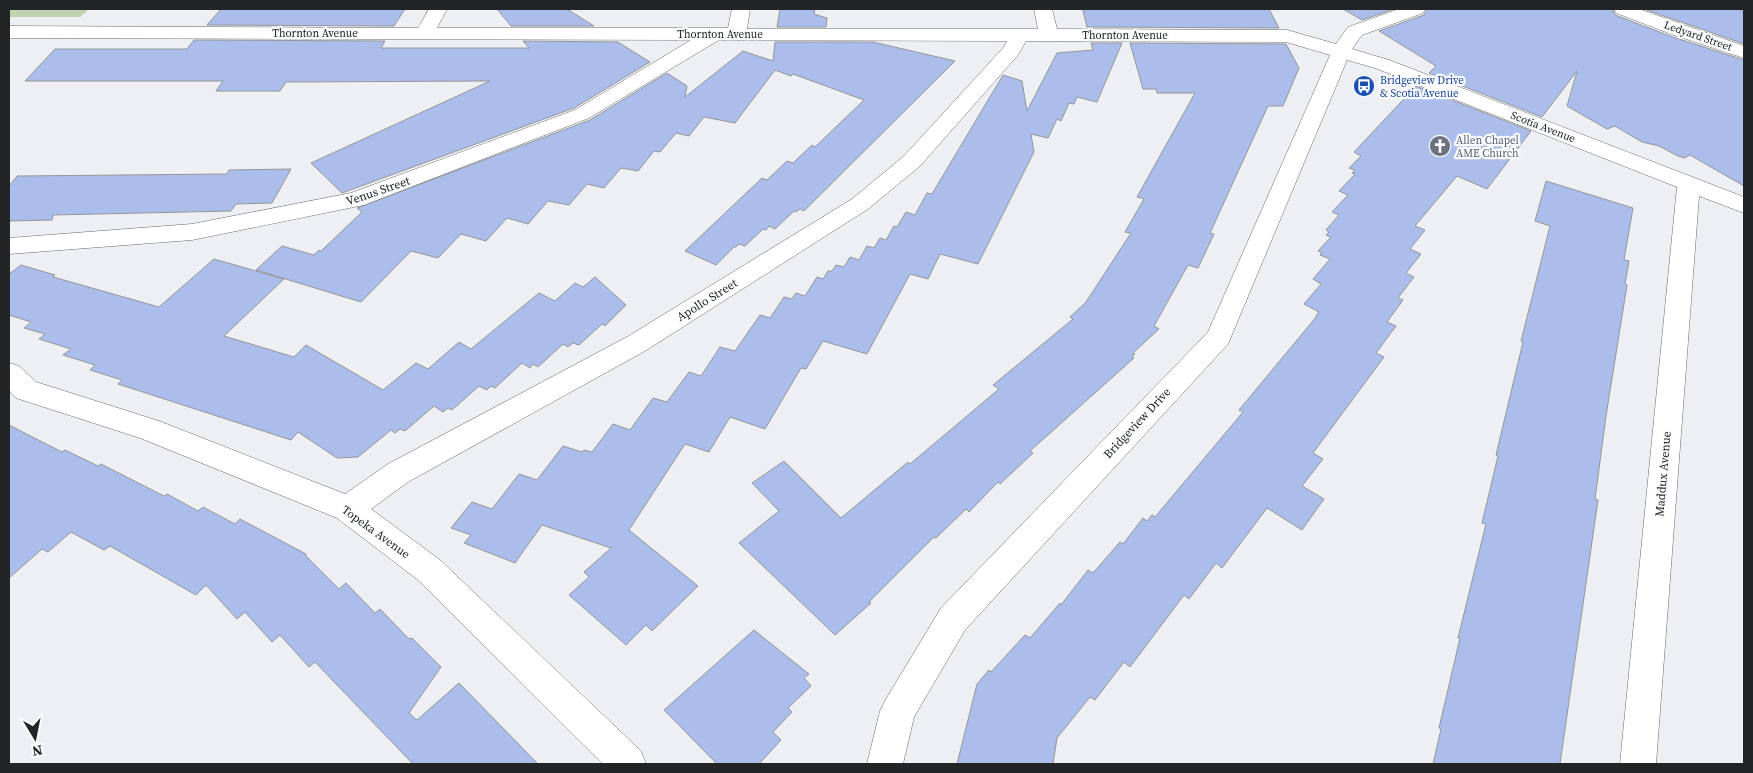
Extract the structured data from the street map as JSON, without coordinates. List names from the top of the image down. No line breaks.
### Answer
{"streets":{"street":["Thornton Avenue","Ledyard Street","Scotia Avenue","Venus Street","Apollo Street","Bridgeview Drive","Maddux Avenue","Topeka Avenue"]},"crossings":[["Thornton Avenue","Scotia Avenue"],["Thornton Avenue","Venus Street"],["Thornton Avenue","Apollo Street"],["Thornton Avenue","Bridgeview Drive"],["Scotia Avenue","Bridgeview Drive"],["Scotia Avenue","Maddux Avenue"],["Apollo Street","Topeka Avenue"]],"places":{"bus stop":["Bridgeview Drive & Scotia Avenue"],"church":["Allen Chapel AME Church"]},"north":"bottom"}
